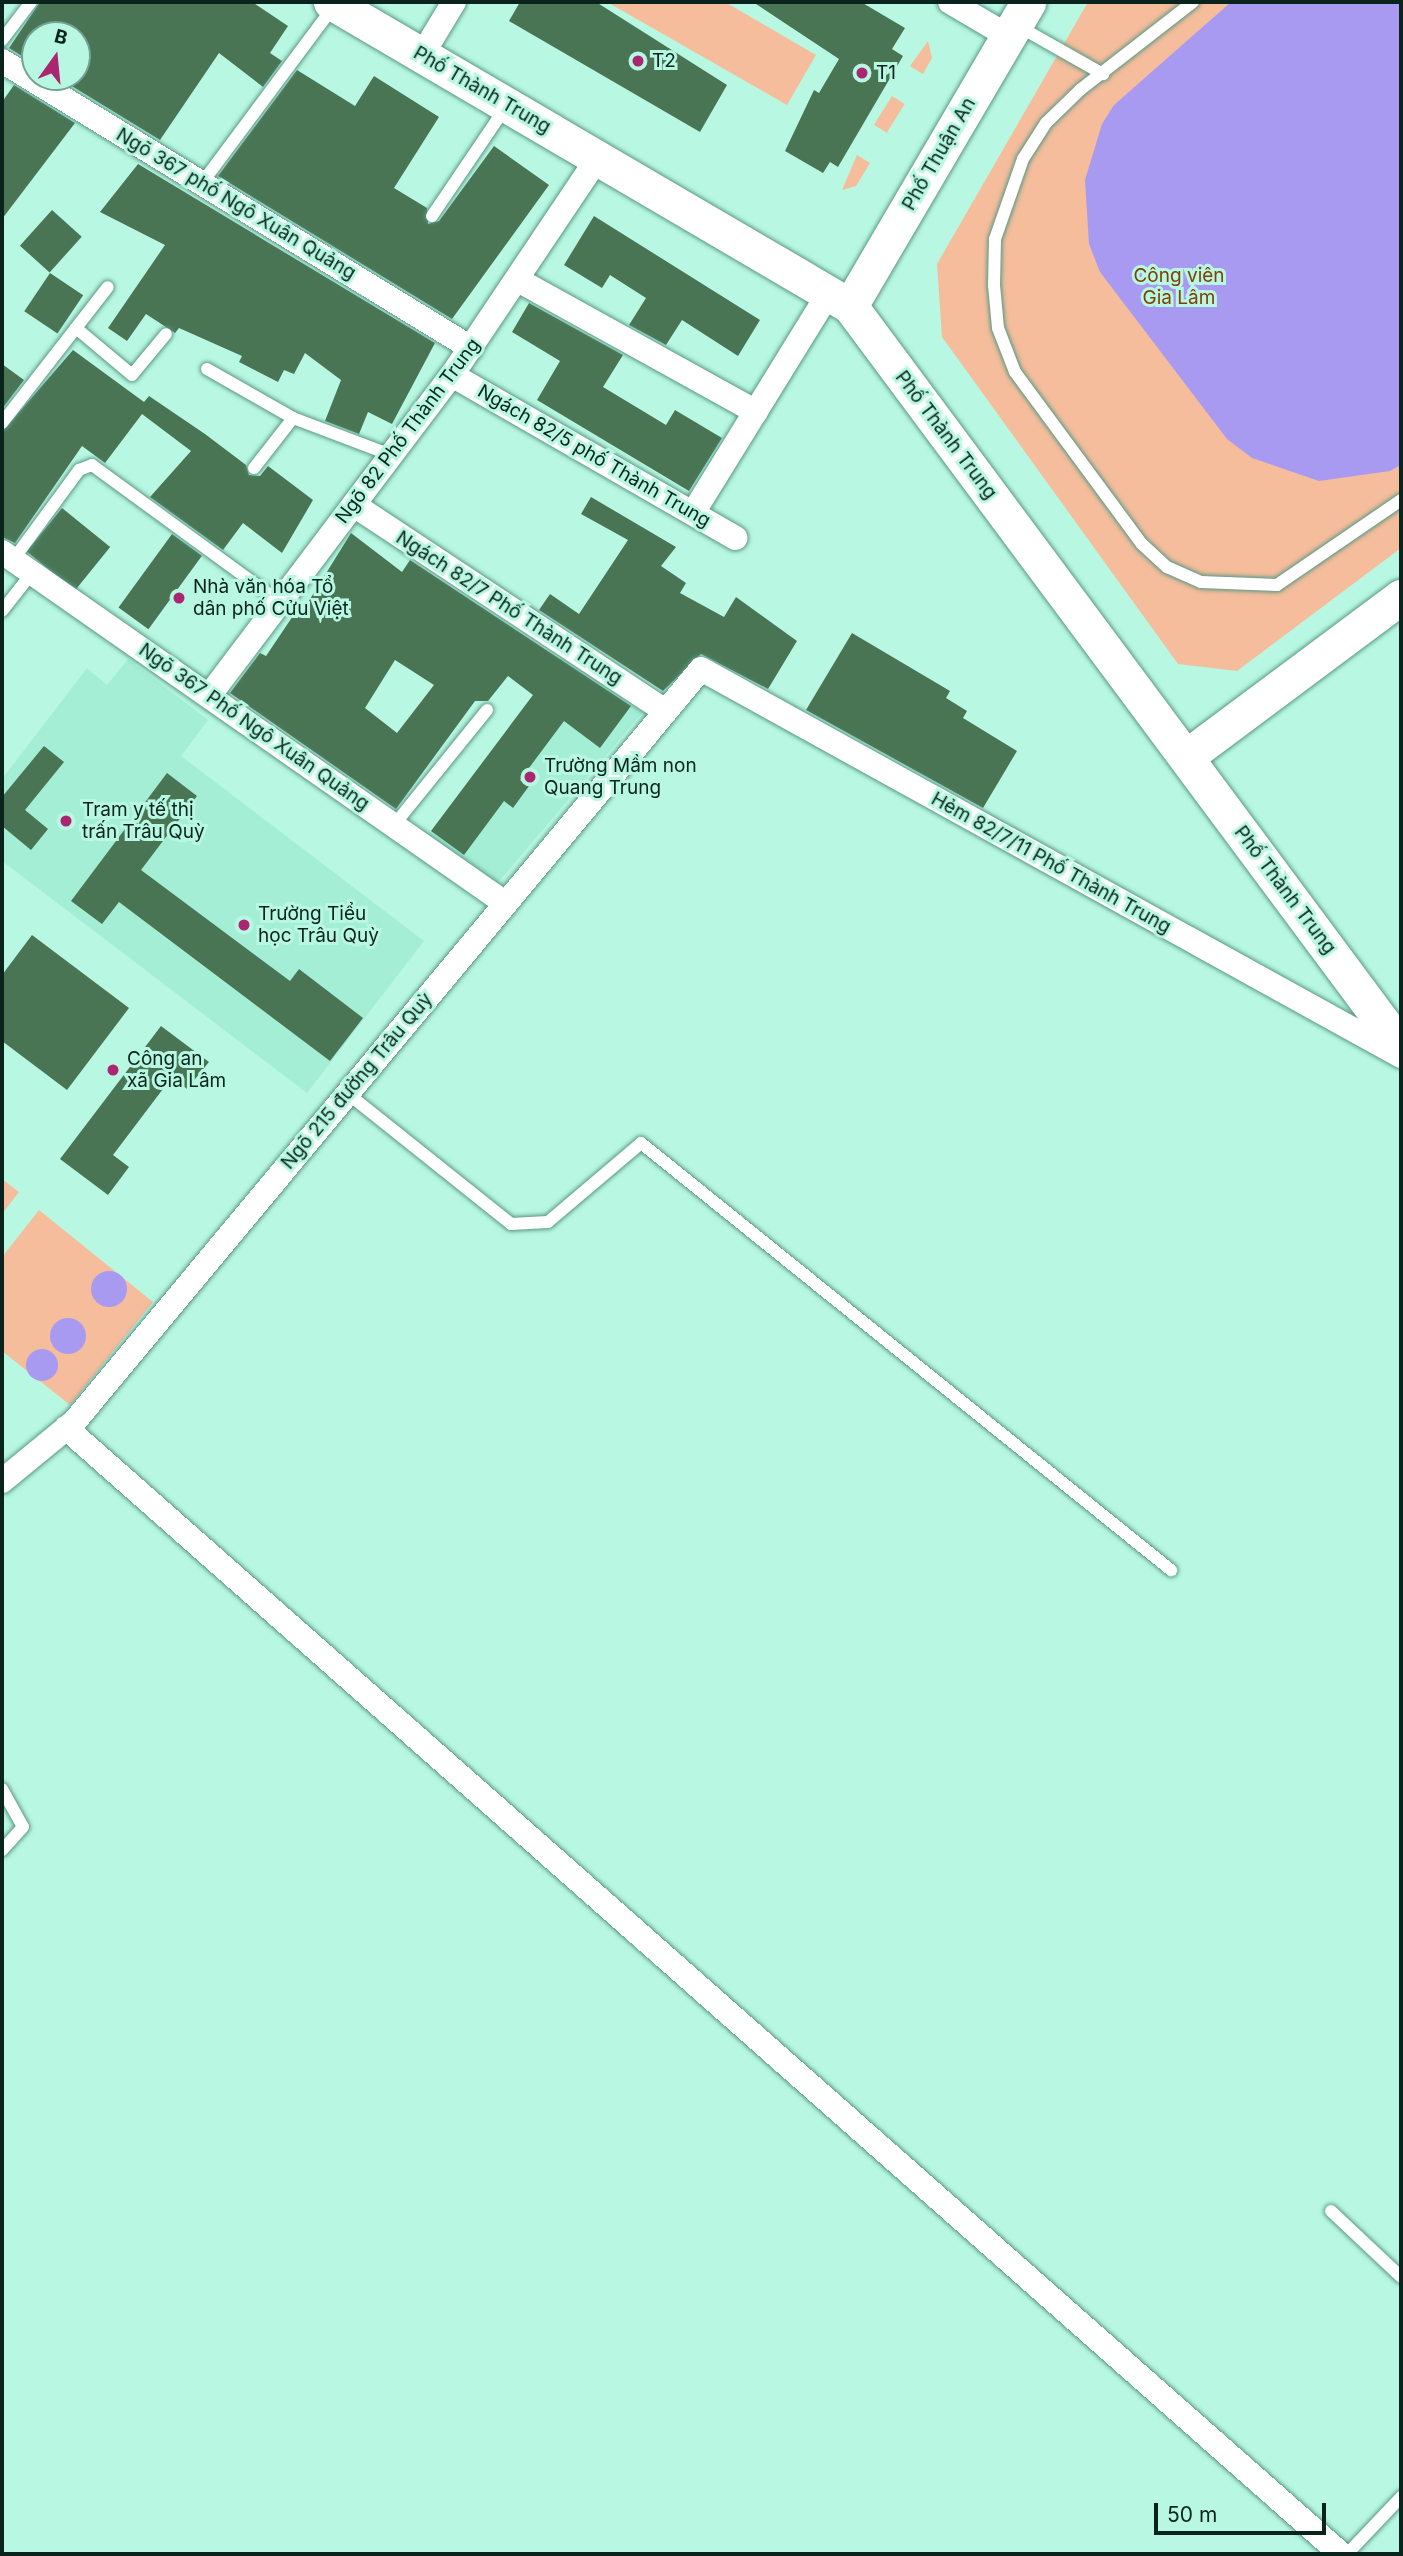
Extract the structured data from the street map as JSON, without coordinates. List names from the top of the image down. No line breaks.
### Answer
{"streets":{"main road":["Phố Thành Trung","Phố Thuận An"],"street":["Ngõ 367 phố Ngô Xuân Quảng","Ngõ 82 Phố Thành Trung","Ngách 82/5 phố Thành Trung","Ngách 82/7 Phố Thành Trung","Ngõ 367 Phố Ngô Xuân Quảng","Hẻm 82/7/11 Phố Thành Trung","Ngõ 215 đường Trâu Quỳ"]},"crossings":[["Phố Thành Trung","Phố Thuận An"],["Phố Thành Trung","Ngõ 82 Phố Thành Trung"],["Ngõ 367 phố Ngô Xuân Quảng","Ngõ 82 Phố Thành Trung"],["Ngõ 82 Phố Thành Trung","Ngách 82/5 phố Thành Trung"],["Ngõ 82 Phố Thành Trung","Ngách 82/7 Phố Thành Trung"],["Ngõ 82 Phố Thành Trung","Ngõ 367 Phố Ngô Xuân Quảng"],["Ngách 82/7 Phố Thành Trung","Ngõ 215 đường Trâu Quỳ"],["Ngõ 367 Phố Ngô Xuân Quảng","Ngõ 215 đường Trâu Quỳ"],["Hẻm 82/7/11 Phố Thành Trung","Ngõ 215 đường Trâu Quỳ"]],"parks":["Công viên Gia Lâm"],"places":["T2","T1","Nhà văn hóa Tổ dân phố Cửu Việt","Trường Mầm non Quang Trung","Trạm y tế thị trấn Trâu Quỳ","Trường Tiểu học Trâu Quỳ","Công an xã Gia Lâm"],"scale_bar":"50 m","north":"top"}
